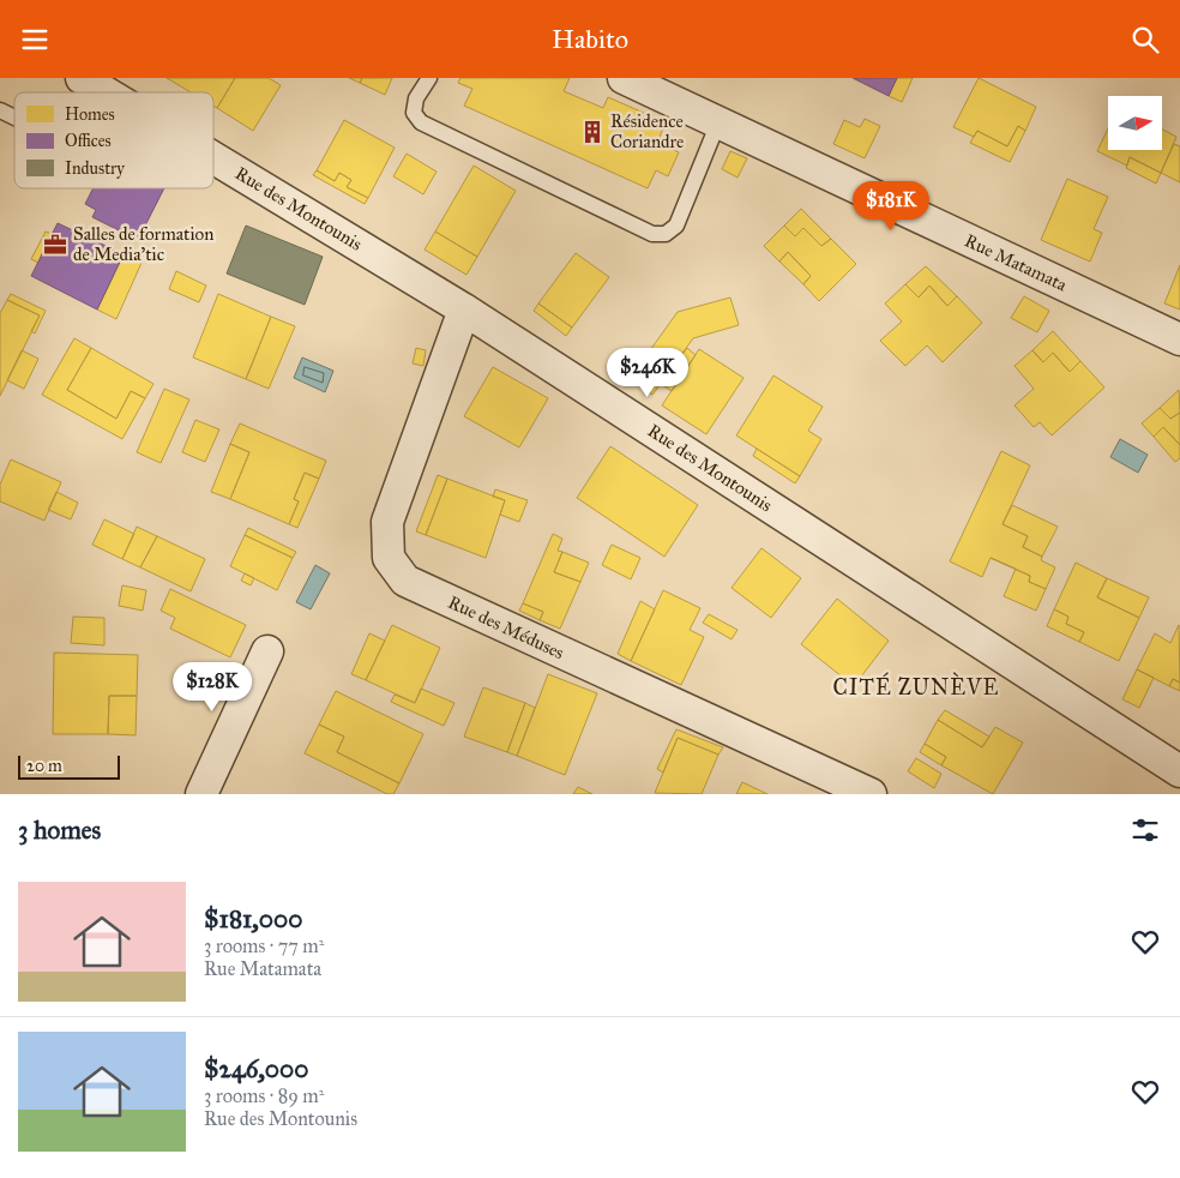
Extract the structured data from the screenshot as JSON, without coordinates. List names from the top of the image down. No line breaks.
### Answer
{"streets":{"street":["Rue des Montounis","Rue Matamata","Rue des Méduses"]},"crossings":[["Rue des Montounis","Rue des Méduses"]],"districts":["CITÉ ZUNÈVE"],"places":{"building":["Résidence Coriandre"],"office":["Salles de formation de Media'tic"]},"legend":["Homes","Offices","Industry"],"scale_bar":"20 m","north":"right","page":{"header":"Habito","price":["$181K","$246K","$128K"],"scale":"20 m","heading":"3 homes","list":[{"name":"$181,000","note":"3 rooms · 77 m² · Rue Matamata"},{"name":"$246,000","note":"3 rooms · 89 m² · Rue des Montounis"}]}}
